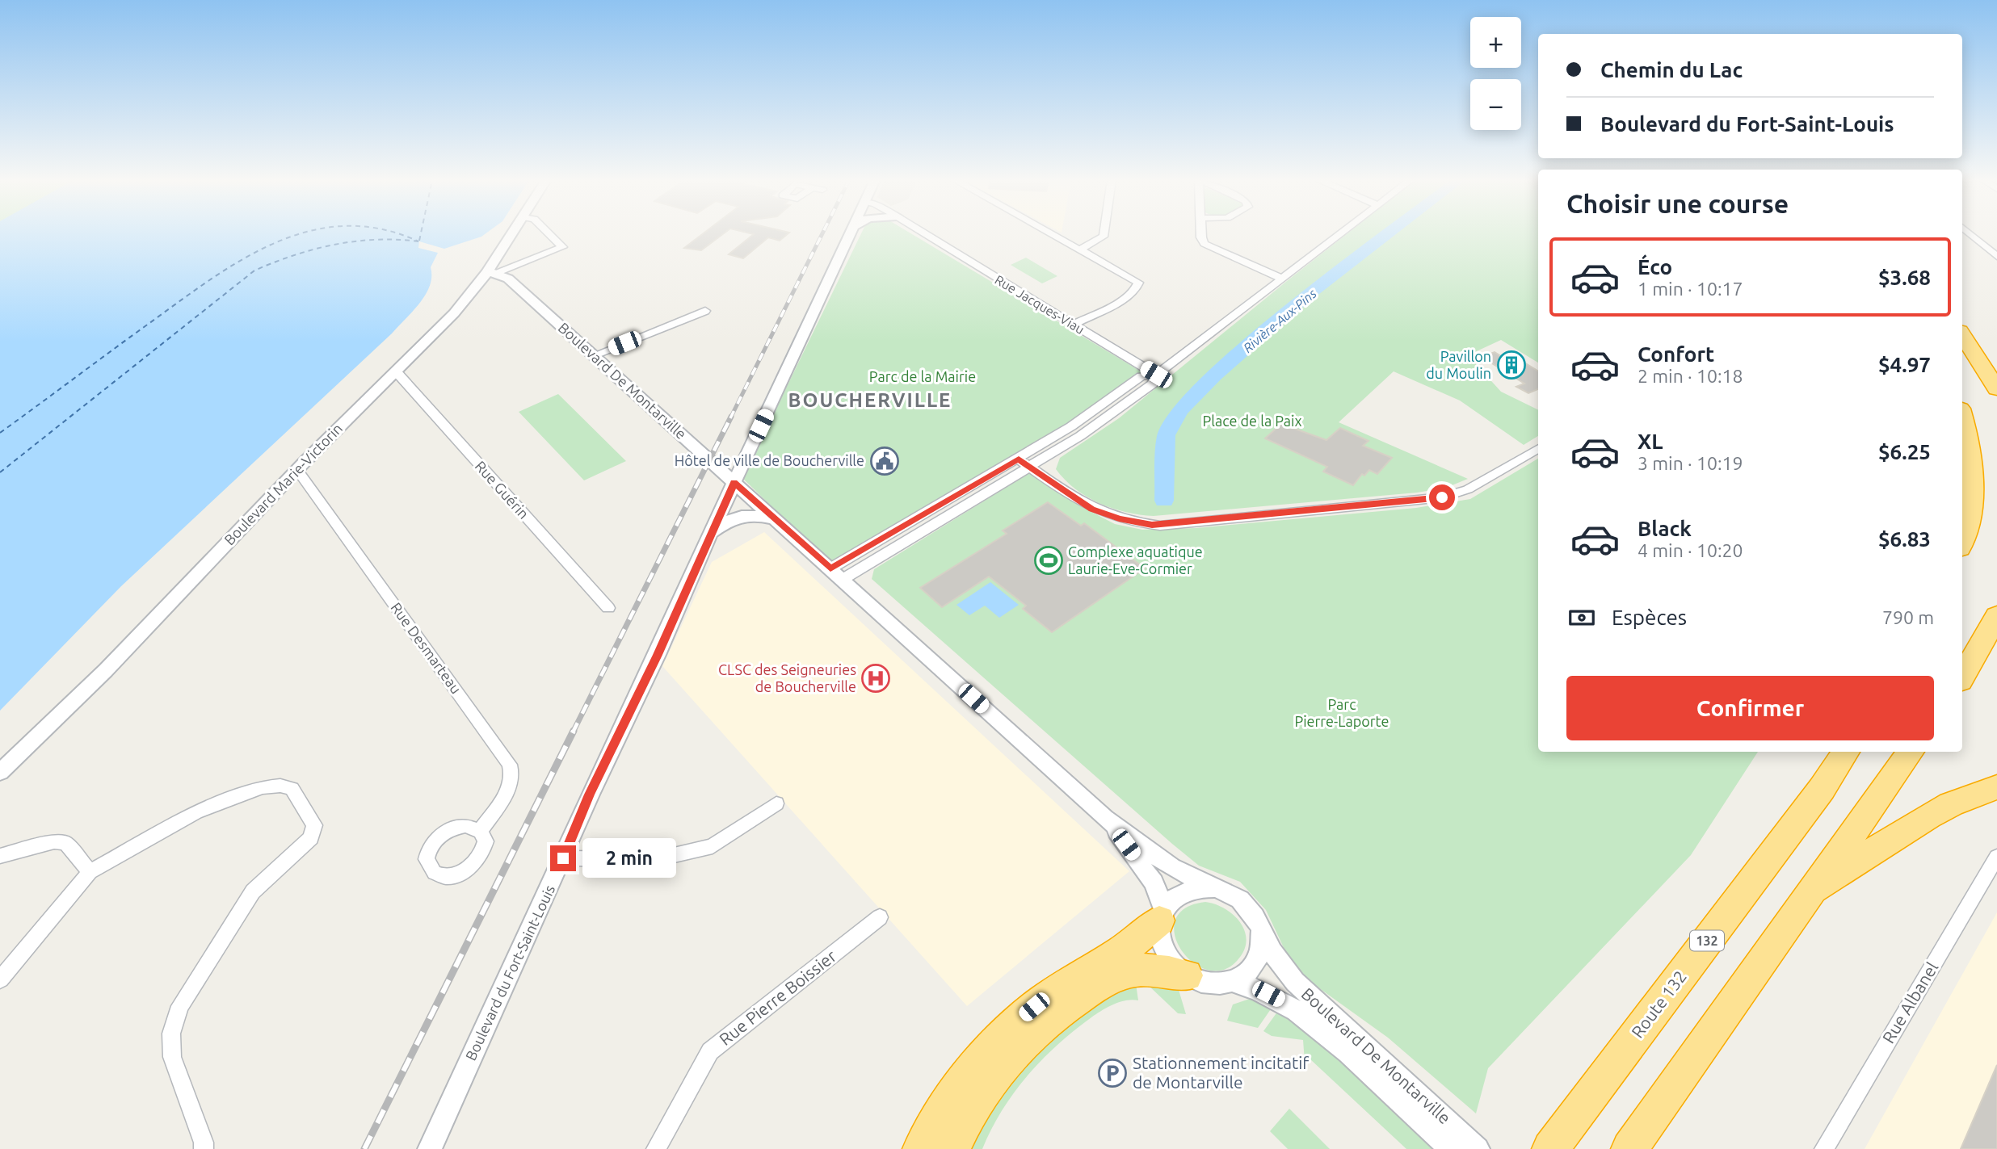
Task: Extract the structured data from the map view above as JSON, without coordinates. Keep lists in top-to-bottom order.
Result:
{
  "streets": {
    "highway": ["132", "Route 132"],
    "street": [
      "Rue Jacques-Viau",
      "Boulevard De Montarville",
      "Boulevard Marie-Victorin",
      "Rue Guérin",
      "Rue Desmarteau",
      "Boulevard du Fort-Saint-Louis",
      "Rue Pierre Boissier",
      "Rue Albanel"
    ]
  },
  "crossings": [
    ["Boulevard De Montarville", "Boulevard Marie-Victorin"],
    ["Boulevard De Montarville", "Boulevard du Fort-Saint-Louis"],
    ["Boulevard Marie-Victorin", "Rue Guérin"],
    ["Boulevard Marie-Victorin", "Rue Desmarteau"]
  ],
  "districts": ["BOUCHERVILLE"],
  "water": ["Rivière-Aux-Pins"],
  "parks": ["Parc de la Mairie", "Place de la Paix", "Parc Pierre-Laporte"],
  "places": {
    "building": ["Pavillon du Moulin"],
    "public building": ["Hôtel de ville de Boucherville"],
    "sports": ["Complexe aquatique Laurie-Eve-Cormier"],
    "hospital": ["CLSC des Seigneuries de Boucherville"],
    "parking": ["Stationnement incitatif de Montarville"]
  },
  "page": {
    "map_buttons": ["+", "−"],
    "banner": ["Chemin du Lac", "Boulevard du Fort-Saint-Louis"],
    "heading": "Choisir une course",
    "list": [
      {
        "name": "Éco",
        "note": "1 min · 10:17",
        "value": "$3.68"
      },
      {
        "name": "Confort",
        "note": "2 min · 10:18",
        "value": "$4.97"
      },
      {
        "name": "XL",
        "note": "3 min · 10:19",
        "value": "$6.25"
      },
      {
        "name": "Black",
        "note": "4 min · 10:20",
        "value": "$6.83"
      }
    ],
    "pay": ["Espèces", "790 m"],
    "buttons": "Confirmer",
    "bubble": "2 min"
  }
}
